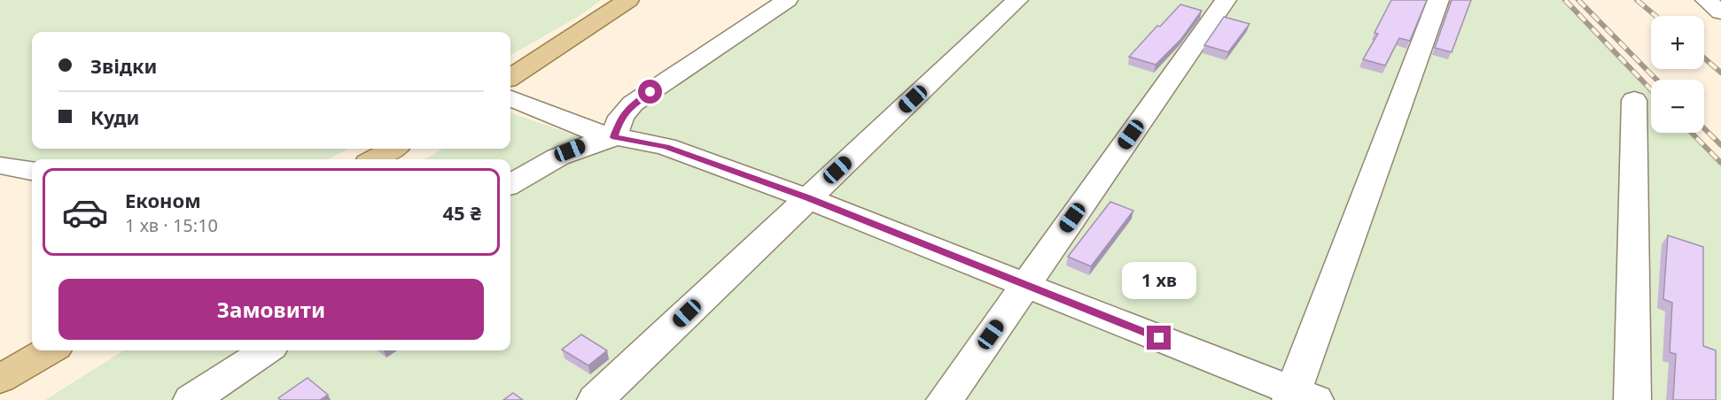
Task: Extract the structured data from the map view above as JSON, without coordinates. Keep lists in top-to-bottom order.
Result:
{
  "page": {
    "map_buttons": ["+", "−"],
    "banner": ["Звідки", "Куди"],
    "list": [
      {
        "name": "Економ",
        "note": "1 хв · 15:10",
        "value": "45 ₴"
      }
    ],
    "bubble": "1 хв",
    "buttons": "Замовити"
  }
}
